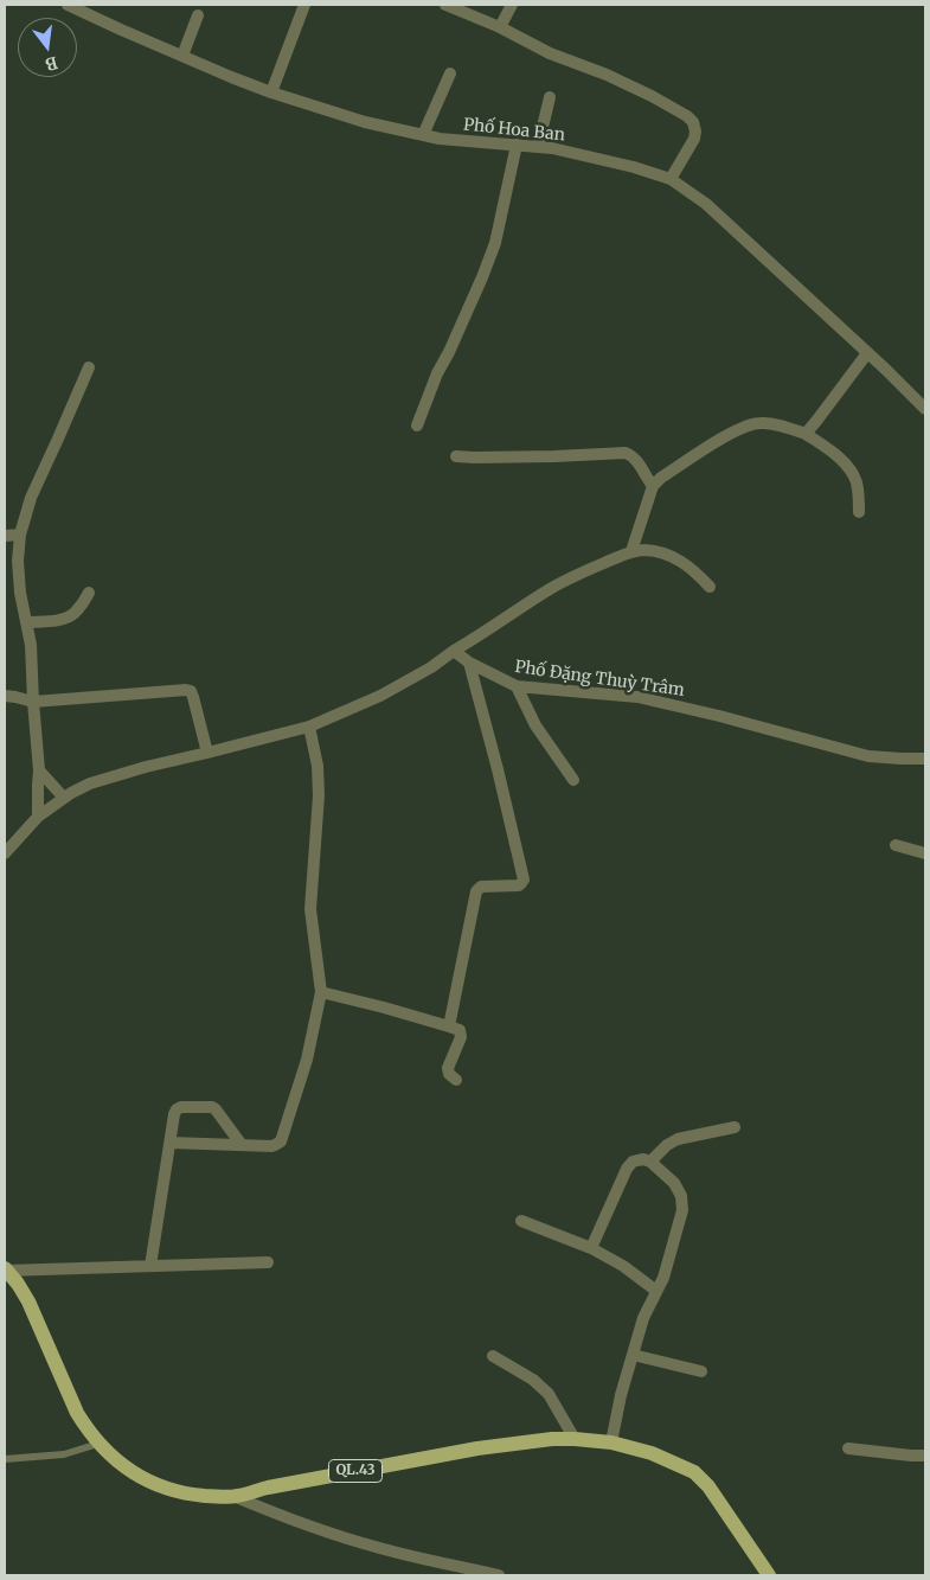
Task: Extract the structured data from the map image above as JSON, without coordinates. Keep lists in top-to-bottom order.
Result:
{
  "streets": {
    "main road": ["QL.43"],
    "street": ["Phố Hoa Ban", "Phố Đặng Thuỳ Trâm"]
  },
  "north": "bottom"
}
